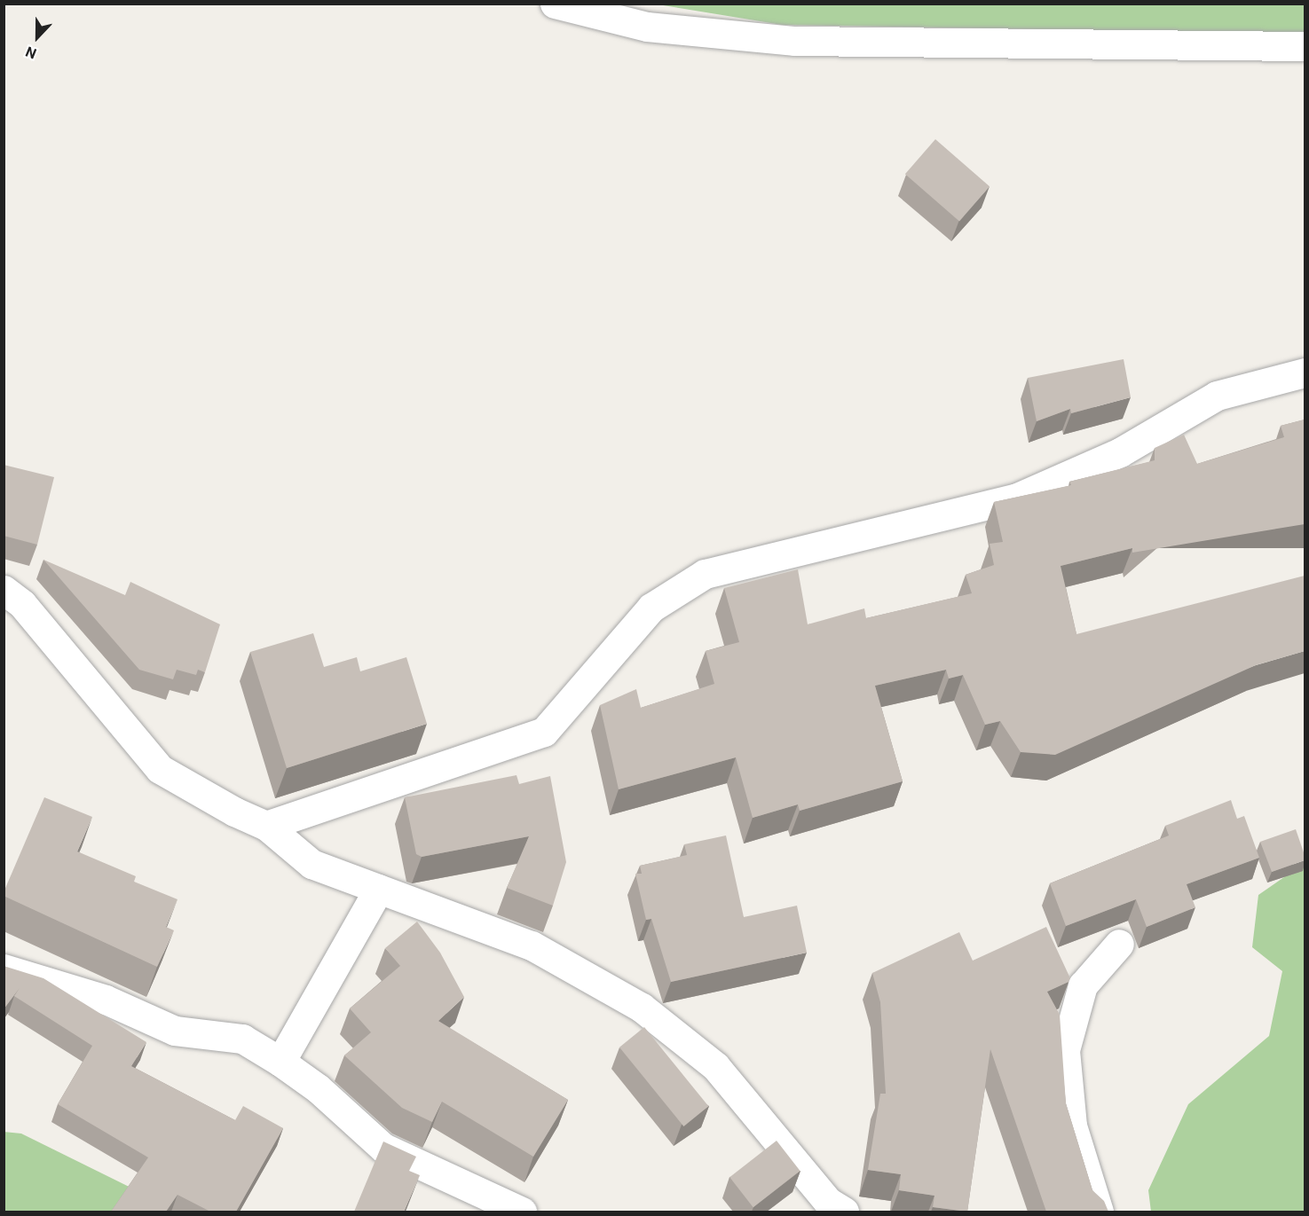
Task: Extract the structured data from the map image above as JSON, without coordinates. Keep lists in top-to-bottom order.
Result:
{
  "north": "bottom"
}
